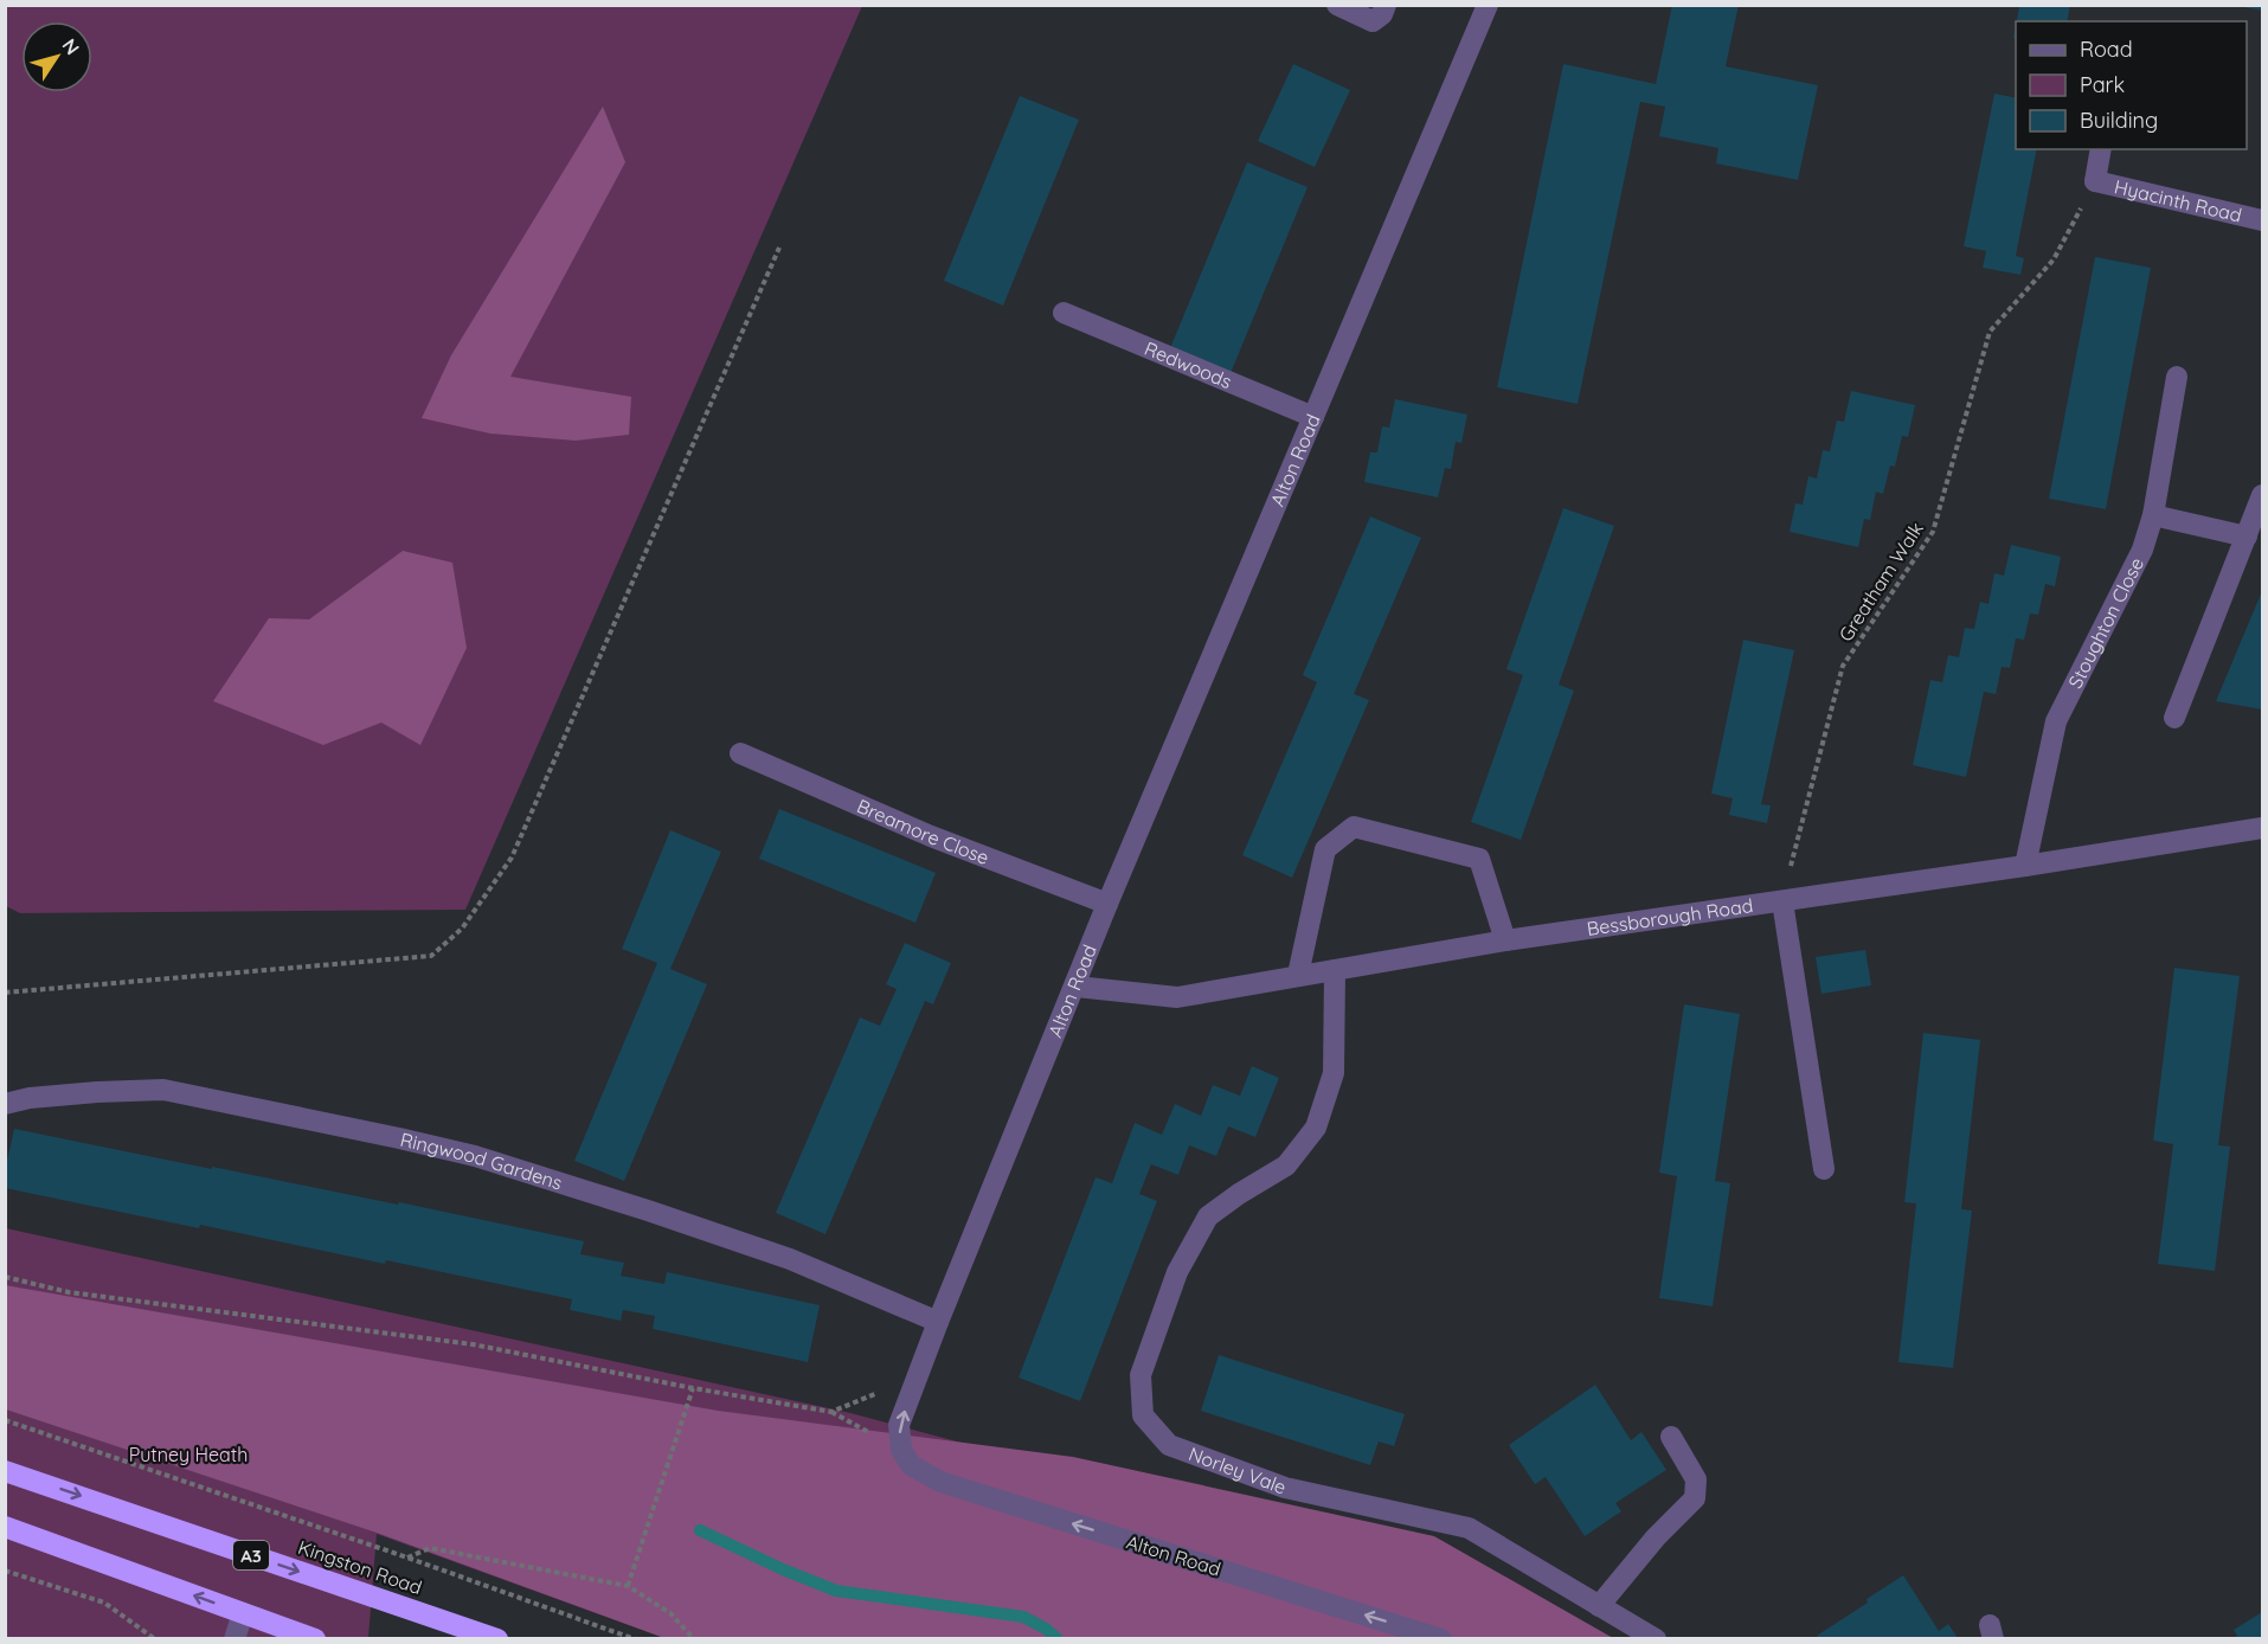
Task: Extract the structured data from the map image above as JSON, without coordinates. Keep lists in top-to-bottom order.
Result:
{
  "streets": {
    "highway": ["A3", "Kingston Road"],
    "street": [
      "Hyacinth Road",
      "Redwoods",
      "Alton Road",
      "Stoughton Close",
      "Breamore Close",
      "Bessborough Road",
      "Ringwood Gardens",
      "Norley Vale"
    ],
    "path": ["Greatham Walk"]
  },
  "crossings": [
    ["Hyacinth Road", "Greatham Walk"],
    ["Redwoods", "Alton Road"],
    ["Alton Road", "Breamore Close"],
    ["Alton Road", "Bessborough Road"],
    ["Alton Road", "Ringwood Gardens"],
    ["Greatham Walk", "Bessborough Road"],
    ["Stoughton Close", "Bessborough Road"],
    ["Bessborough Road", "Norley Vale"]
  ],
  "parks": ["Putney Heath"],
  "legend": ["Road", "Park", "Building"],
  "north": "top right"
}
